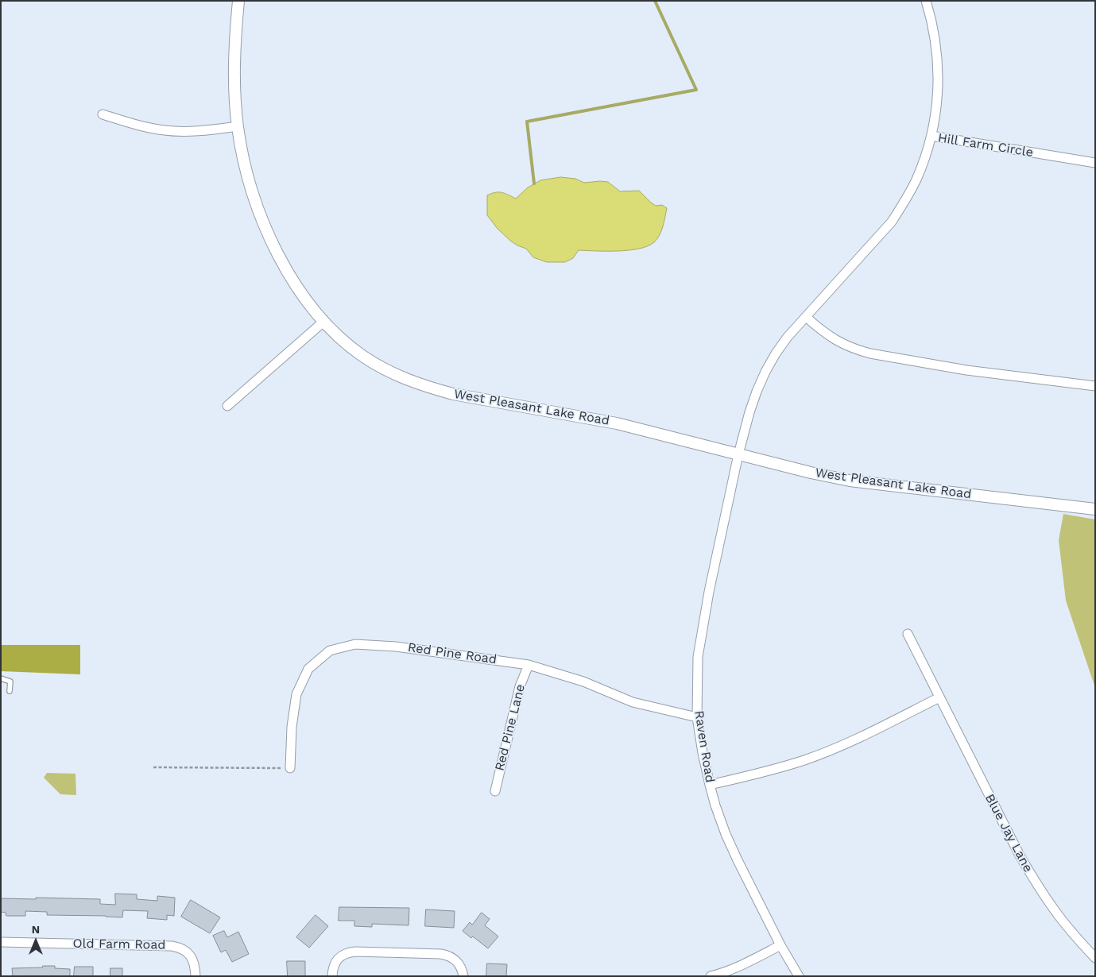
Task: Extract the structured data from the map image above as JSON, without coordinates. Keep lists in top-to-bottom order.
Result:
{
  "streets": {
    "street": [
      "Hill Farm Circle",
      "West Pleasant Lake Road",
      "Red Pine Road",
      "Red Pine Lane",
      "Raven Road",
      "Blue Jay Lane",
      "Old Farm Road"
    ]
  },
  "crossings": [
    ["Hill Farm Circle", "West Pleasant Lake Road"],
    ["Hill Farm Circle", "Raven Road"],
    ["West Pleasant Lake Road", "Raven Road"],
    ["Red Pine Road", "Red Pine Lane"],
    ["Red Pine Road", "Raven Road"]
  ],
  "north": "top"
}
